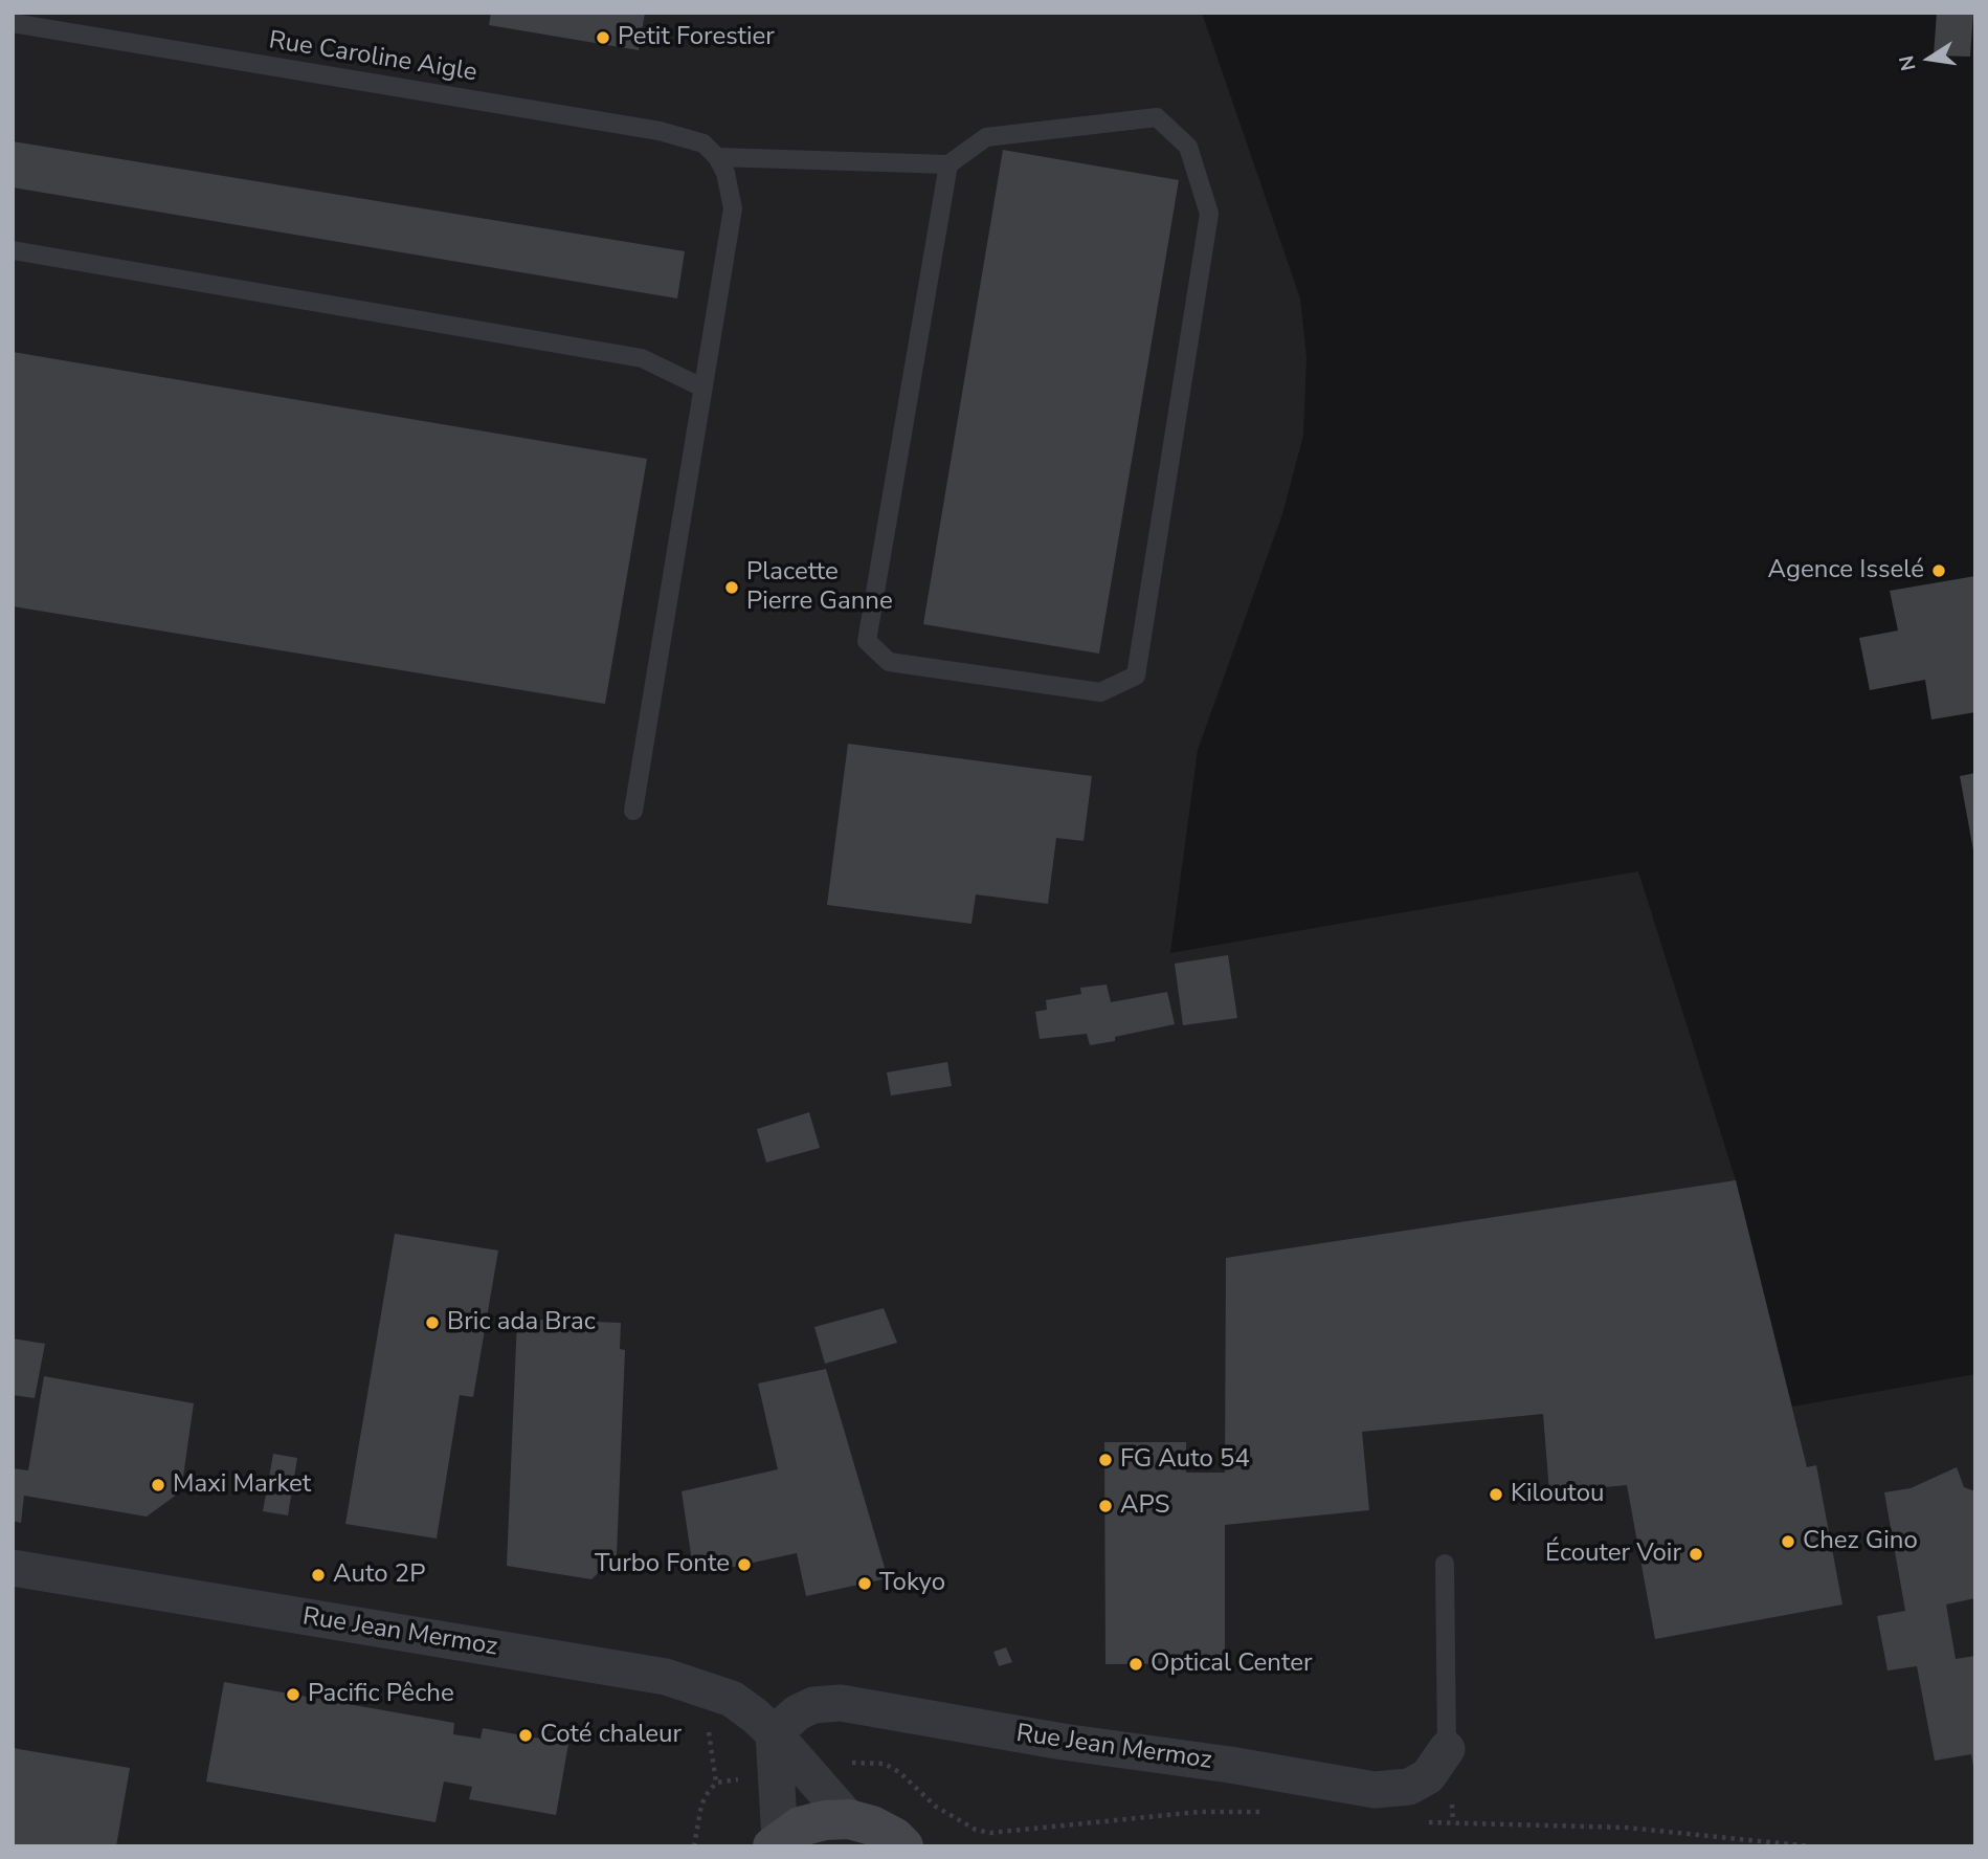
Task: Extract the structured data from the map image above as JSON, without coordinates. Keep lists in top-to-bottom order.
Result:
{
  "streets": {
    "street": ["Rue Jean Mermoz"],
    "lane": ["Rue Caroline Aigle"]
  },
  "places": [
    "Petit Forestier",
    "Agence Isselé",
    "Placette Pierre Ganne",
    "Bric ada Brac",
    "FG Auto 54",
    "Maxi Market",
    "Kiloutou",
    "APS",
    "Chez Gino",
    "Écouter Voir",
    "Turbo Fonte",
    "Auto 2P",
    "Tokyo",
    "Optical Center",
    "Pacific Pêche",
    "Coté chaleur"
  ],
  "north": "left"
}
